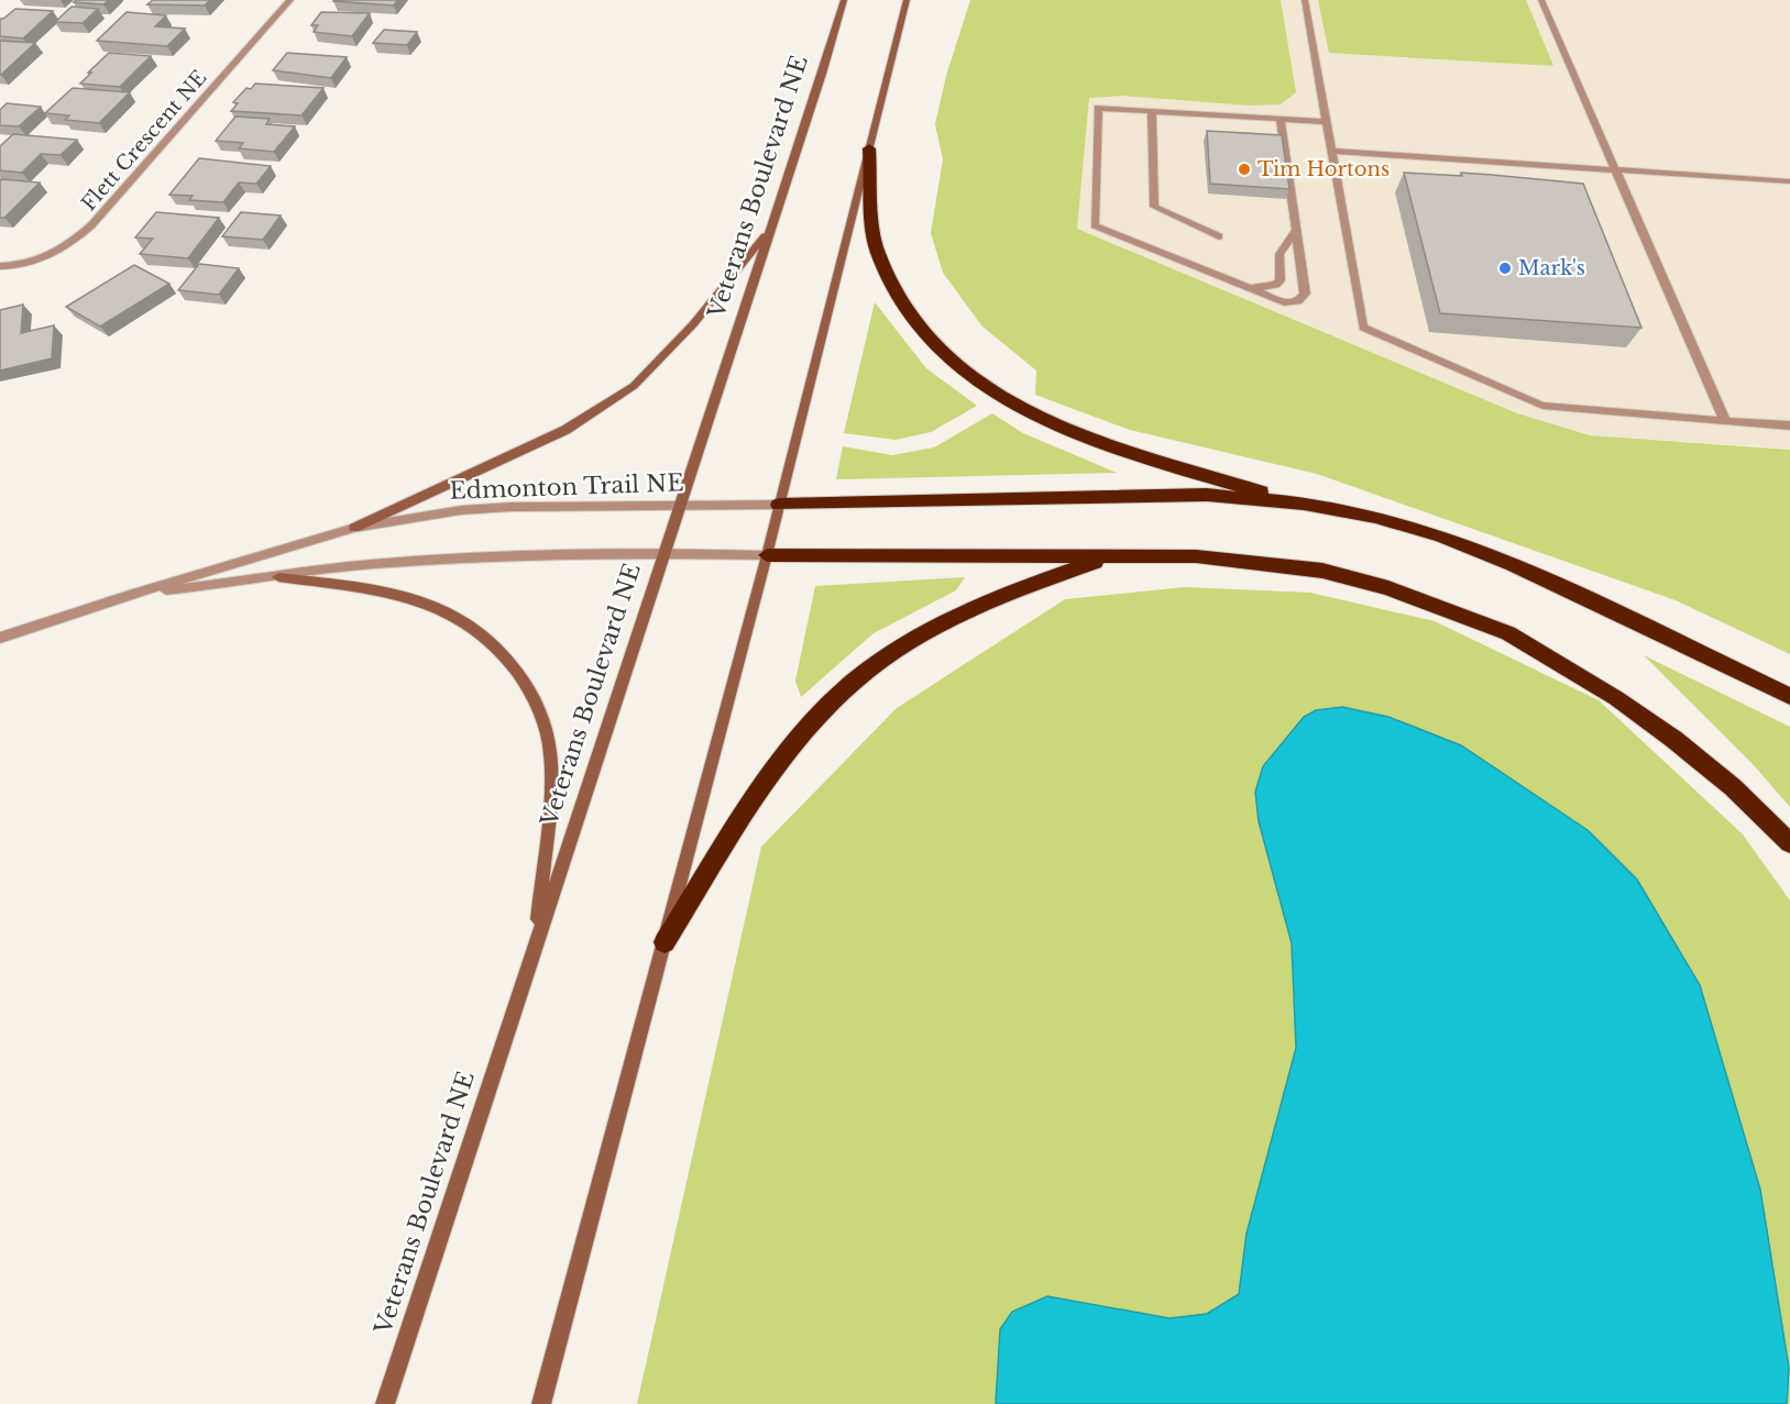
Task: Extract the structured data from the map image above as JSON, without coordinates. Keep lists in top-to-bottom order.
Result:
{
  "streets": {
    "main road": ["Veterans Boulevard NE"],
    "street": ["Flett Crescent NE", "Edmonton Trail NE"]
  },
  "crossings": [
    ["Veterans Boulevard NE", "Edmonton Trail NE"]
  ],
  "places": ["Tim Hortons", "Mark's"]
}
